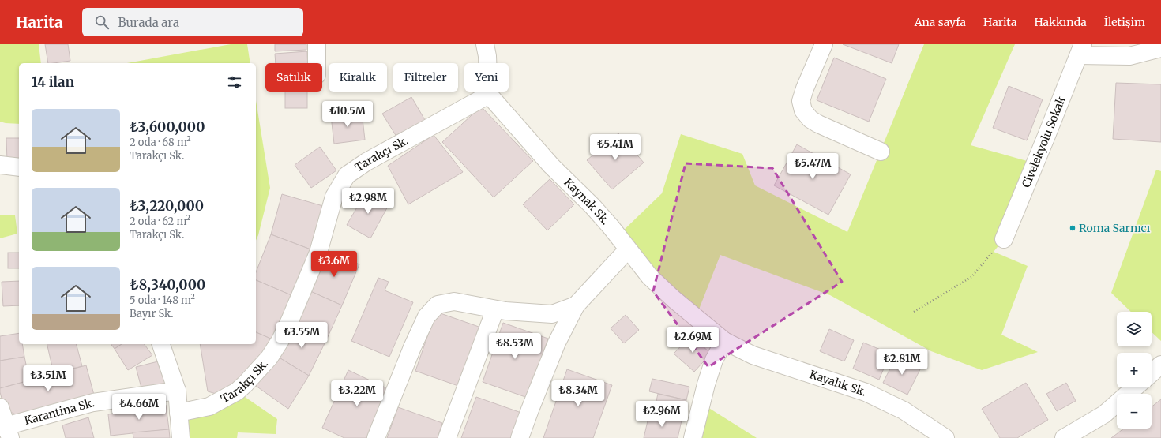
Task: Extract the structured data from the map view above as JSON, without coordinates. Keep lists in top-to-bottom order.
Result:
{
  "streets": {
    "street": [
      "Civelekyolu Sokak",
      "Tarakçı Sk.",
      "Kaynak Sk.",
      "Kayalık Sk.",
      "Karantina Sk."
    ]
  },
  "crossings": [
    ["Tarakçı Sk.", "Kaynak Sk."],
    ["Kaynak Sk.", "Kayalık Sk."]
  ],
  "places": ["Roma Sarnıcı"],
  "page": {
    "header": "Harita",
    "search": "Burada ara",
    "nav": [
      "Ana sayfa",
      "Harita",
      "Hakkında",
      "İletişim"
    ],
    "chip": [
      "Satılık",
      "Kiralık",
      "Filtreler",
      "Yeni"
    ],
    "heading": "14 ilan",
    "price": [
      "₺10.5M",
      "₺5.41M",
      "₺5.47M",
      "₺2.98M",
      "₺3.6M",
      "₺3.55M",
      "₺2.69M",
      "₺8.53M",
      "₺2.81M",
      "₺3.51M",
      "₺3.22M",
      "₺8.34M",
      "₺4.66M",
      "₺2.96M"
    ],
    "list": [
      {
        "name": "₺3,600,000",
        "note": "2 oda · 68 m² · Tarakçı Sk."
      },
      {
        "name": "₺3,220,000",
        "note": "2 oda · 62 m² · Tarakçı Sk."
      },
      {
        "name": "₺8,340,000",
        "note": "5 oda · 148 m² · Bayır Sk."
      }
    ],
    "map_buttons": ["+", "−"]
  }
}
